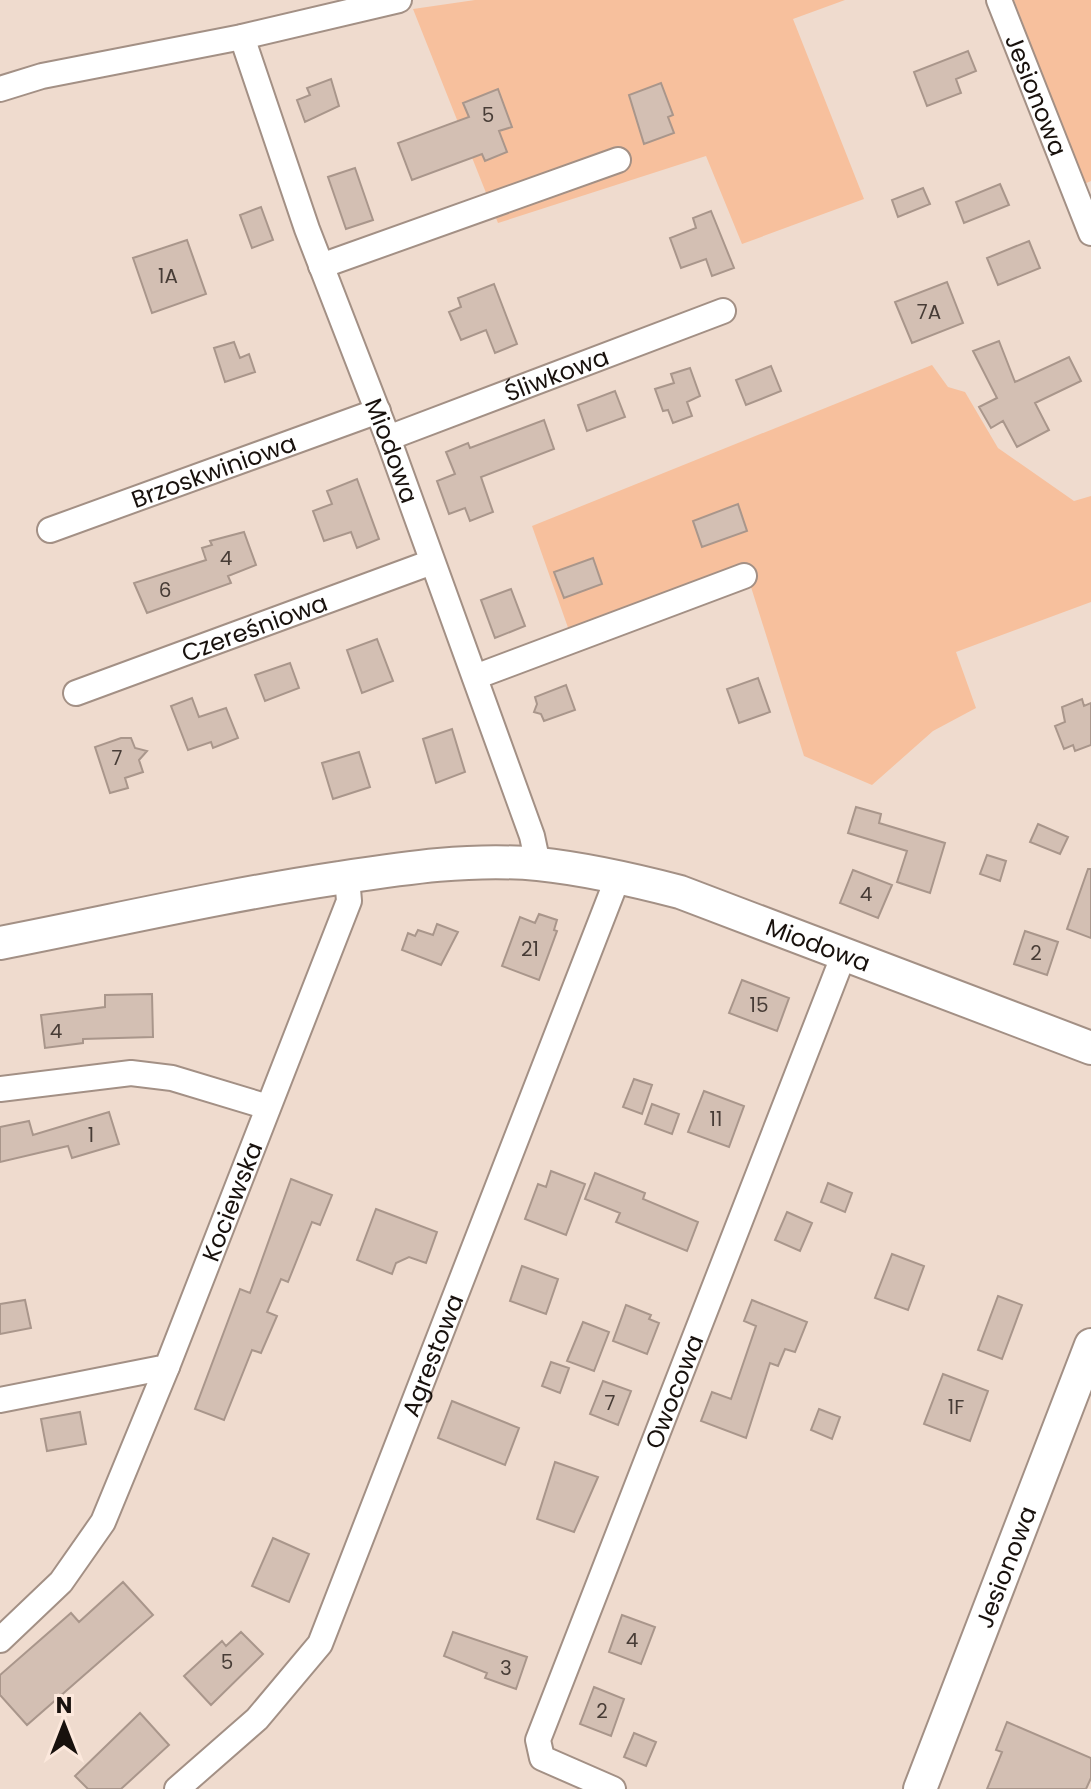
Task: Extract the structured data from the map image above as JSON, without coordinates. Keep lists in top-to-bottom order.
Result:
{
  "streets": {
    "main road": ["Jesionowa", "Miodowa"],
    "street": [
      "Śliwkowa",
      "Brzoskwiniowa",
      "Czereśniowa",
      "Kociewska",
      "Agrestowa",
      "Owocowa"
    ]
  },
  "crossings": [
    ["Śliwkowa", "Miodowa"],
    ["Miodowa", "Brzoskwiniowa"],
    ["Miodowa", "Czereśniowa"],
    ["Miodowa", "Kociewska"],
    ["Miodowa", "Agrestowa"],
    ["Miodowa", "Owocowa"]
  ],
  "house_numbers": [
    "5",
    "1A",
    "7A",
    "4",
    "6",
    "7",
    "4",
    "21",
    "2",
    "15",
    "4",
    "11",
    "1",
    "7",
    "1F",
    "4",
    "5",
    "3",
    "2"
  ],
  "north": "top"
}
